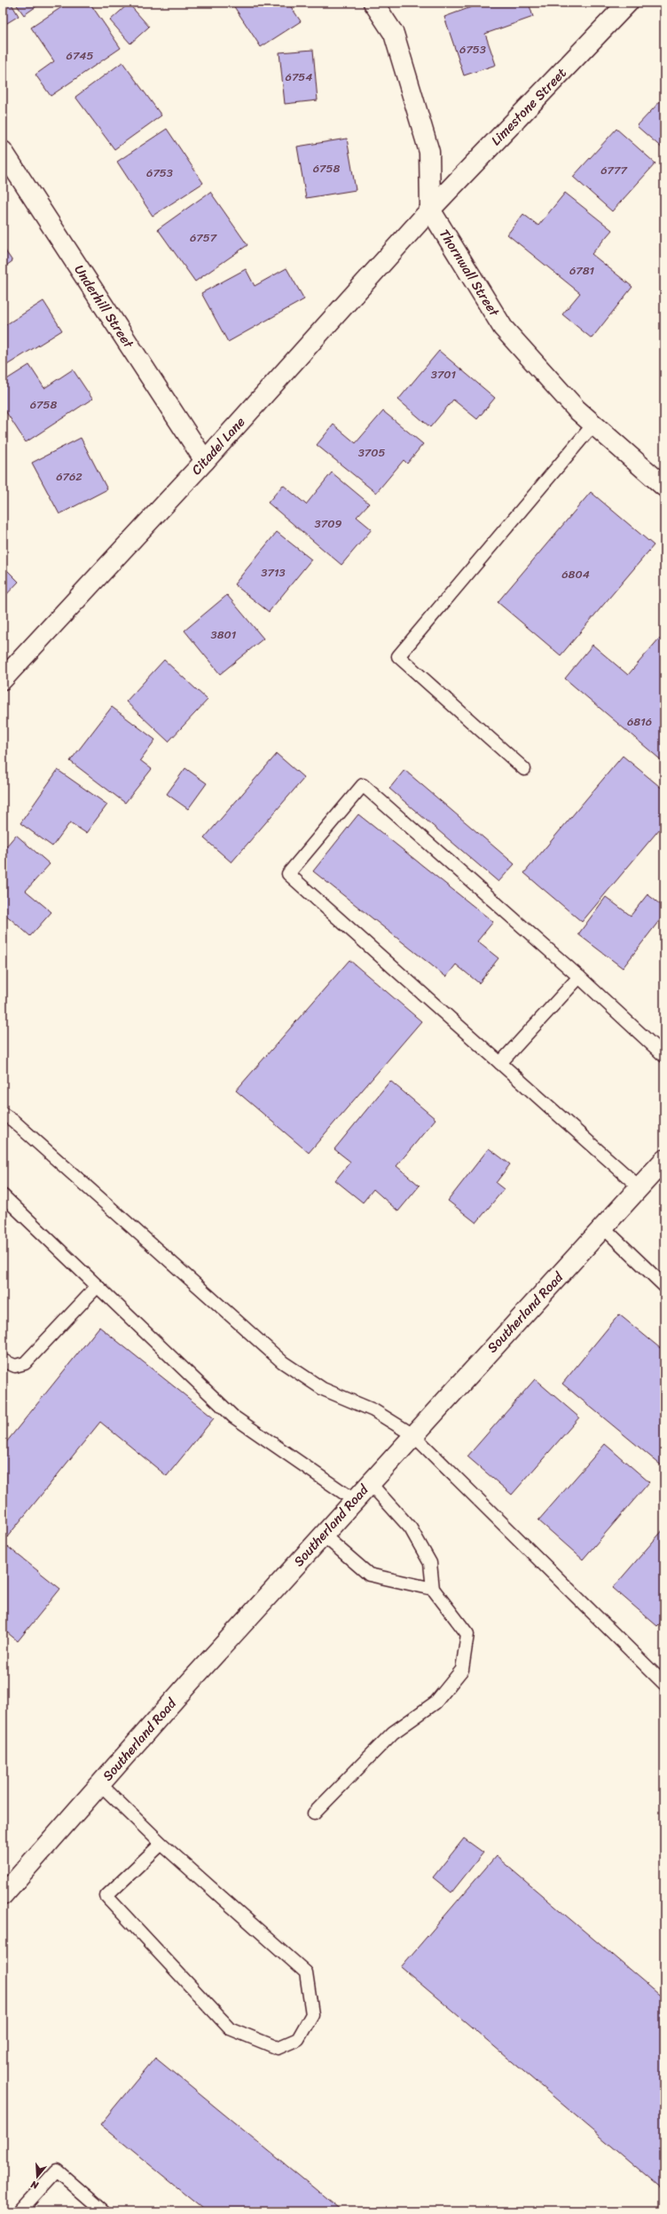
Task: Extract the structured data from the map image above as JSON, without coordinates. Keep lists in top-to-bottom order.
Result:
{
  "streets": {
    "street": [
      "Limestone Street",
      "Thornwall Street",
      "Underhill Street",
      "Citadel Lane",
      "Southerland Road"
    ]
  },
  "crossings": [
    ["Limestone Street", "Thornwall Street"],
    ["Limestone Street", "Citadel Lane"],
    ["Thornwall Street", "Citadel Lane"],
    ["Underhill Street", "Citadel Lane"]
  ],
  "house_numbers": [
    "6753",
    "6745",
    "6754",
    "6758",
    "6777",
    "6753",
    "6757",
    "6781",
    "3701",
    "6758",
    "3705",
    "6762",
    "3709",
    "3713",
    "6804",
    "3801",
    "6816"
  ],
  "north": "bottom"
}
